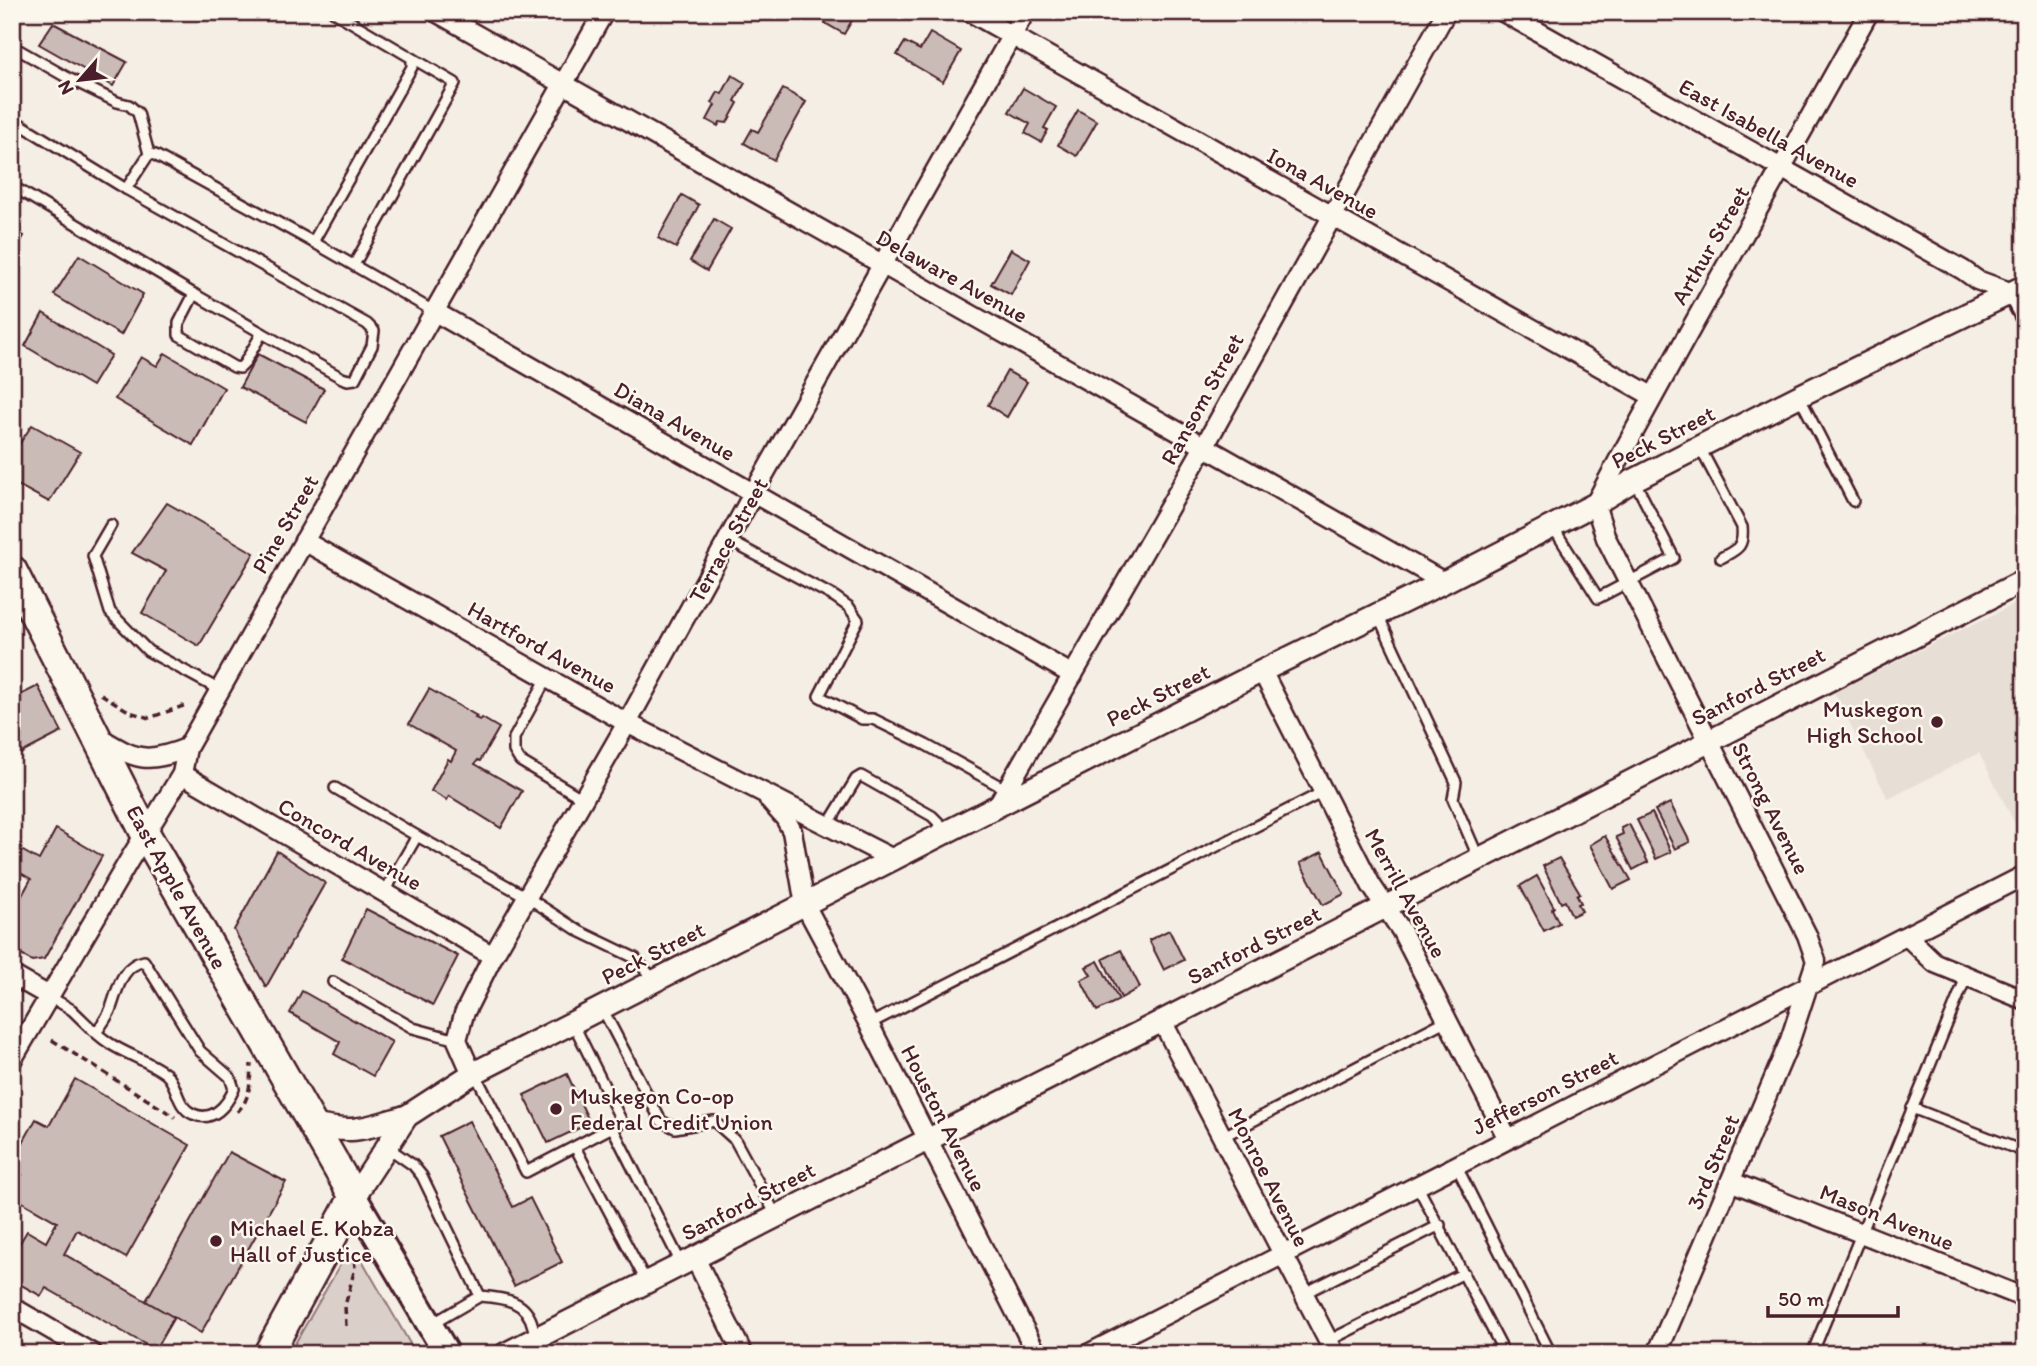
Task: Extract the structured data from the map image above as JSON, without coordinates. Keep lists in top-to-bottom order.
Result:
{
  "streets": {
    "main road": ["East Apple Avenue"],
    "street": [
      "East Isabella Avenue",
      "Iona Avenue",
      "Arthur Street",
      "Delaware Avenue",
      "Ransom Street",
      "Diana Avenue",
      "Peck Street",
      "Pine Street",
      "Terrace Street",
      "Hartford Avenue",
      "Sanford Street",
      "Strong Avenue",
      "Concord Avenue",
      "Merrill Avenue",
      "Jefferson Street",
      "Houston Avenue",
      "3rd Street",
      "Monroe Avenue",
      "Mason Avenue"
    ]
  },
  "crossings": [
    ["East Isabella Avenue", "Arthur Street"],
    ["East Isabella Avenue", "Peck Street"],
    ["Iona Avenue", "Arthur Street"],
    ["Iona Avenue", "Ransom Street"],
    ["Iona Avenue", "Terrace Street"],
    ["Arthur Street", "Peck Street"],
    ["Arthur Street", "Strong Avenue"],
    ["Delaware Avenue", "Ransom Street"],
    ["Delaware Avenue", "Peck Street"],
    ["Delaware Avenue", "Pine Street"],
    ["Delaware Avenue", "Terrace Street"],
    ["Ransom Street", "Diana Avenue"],
    ["Ransom Street", "Peck Street"],
    ["Diana Avenue", "Pine Street"],
    ["Diana Avenue", "Terrace Street"],
    ["Peck Street", "Hartford Avenue"],
    ["Peck Street", "Strong Avenue"],
    ["Peck Street", "East Apple Avenue"],
    ["Peck Street", "Merrill Avenue"],
    ["Peck Street", "Houston Avenue"],
    ["Pine Street", "Hartford Avenue"],
    ["Pine Street", "Concord Avenue"],
    ["Pine Street", "East Apple Avenue"],
    ["Terrace Street", "Hartford Avenue"],
    ["Terrace Street", "Concord Avenue"],
    ["Hartford Avenue", "Houston Avenue"],
    ["Sanford Street", "Strong Avenue"],
    ["Sanford Street", "Merrill Avenue"],
    ["Sanford Street", "Houston Avenue"],
    ["Sanford Street", "Monroe Avenue"],
    ["Strong Avenue", "Jefferson Street"],
    ["Strong Avenue", "3rd Street"],
    ["Merrill Avenue", "Jefferson Street"],
    ["Jefferson Street", "3rd Street"],
    ["Jefferson Street", "Monroe Avenue"],
    ["3rd Street", "Mason Avenue"]
  ],
  "places": ["Muskegon High School", "Muskegon Co-op Federal Credit Union", "Michael E. Kobza Hall of Justice"],
  "scale_bar": "50 m",
  "north": "bottom left"
}
